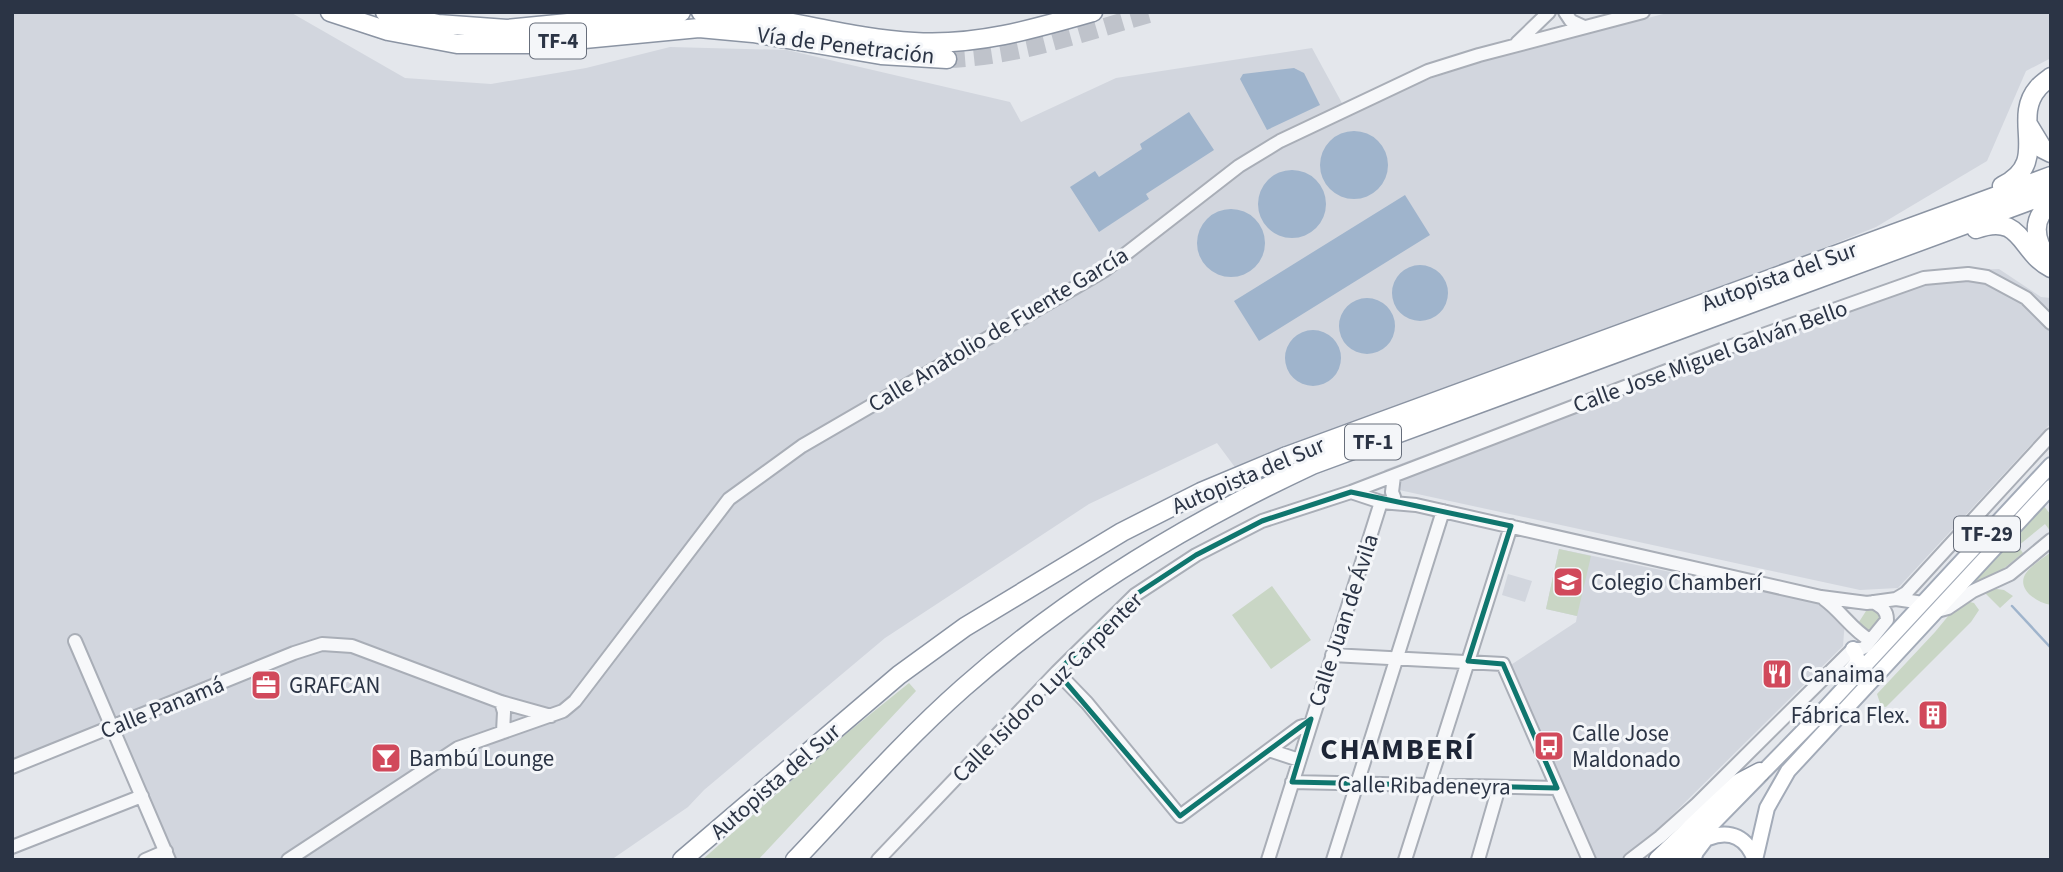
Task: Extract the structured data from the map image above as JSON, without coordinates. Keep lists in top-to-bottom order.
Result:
{
  "streets": {
    "highway": [
      "TF-4",
      "Vía de Penetración",
      "Autopista del Sur",
      "TF-1"
    ],
    "main road": ["TF-29"],
    "street": [
      "Calle Anatolio de Fuente García",
      "Calle Jose Miguel Galván Bello",
      "Calle Juan de Ávila",
      "Calle Isidoro Luz Carpenter",
      "Calle Panamá",
      "Calle Ribadeneyra"
    ]
  },
  "crossings": [
    ["Calle Anatolio de Fuente García", "Calle Panamá"],
    ["Calle Jose Miguel Galván Bello", "Calle Juan de Ávila"],
    ["Calle Jose Miguel Galván Bello", "Calle Isidoro Luz Carpenter"],
    ["Calle Juan de Ávila", "Calle Ribadeneyra"]
  ],
  "districts": ["CHAMBERÍ"],
  "places": {
    "school or university": ["Colegio Chamberí"],
    "restaurant": ["Canaima"],
    "office": ["GRAFCAN"],
    "building": ["Fábrica Flex."],
    "bus stop": ["Calle Jose Maldonado"],
    "bar": ["Bambú Lounge"]
  }
}
